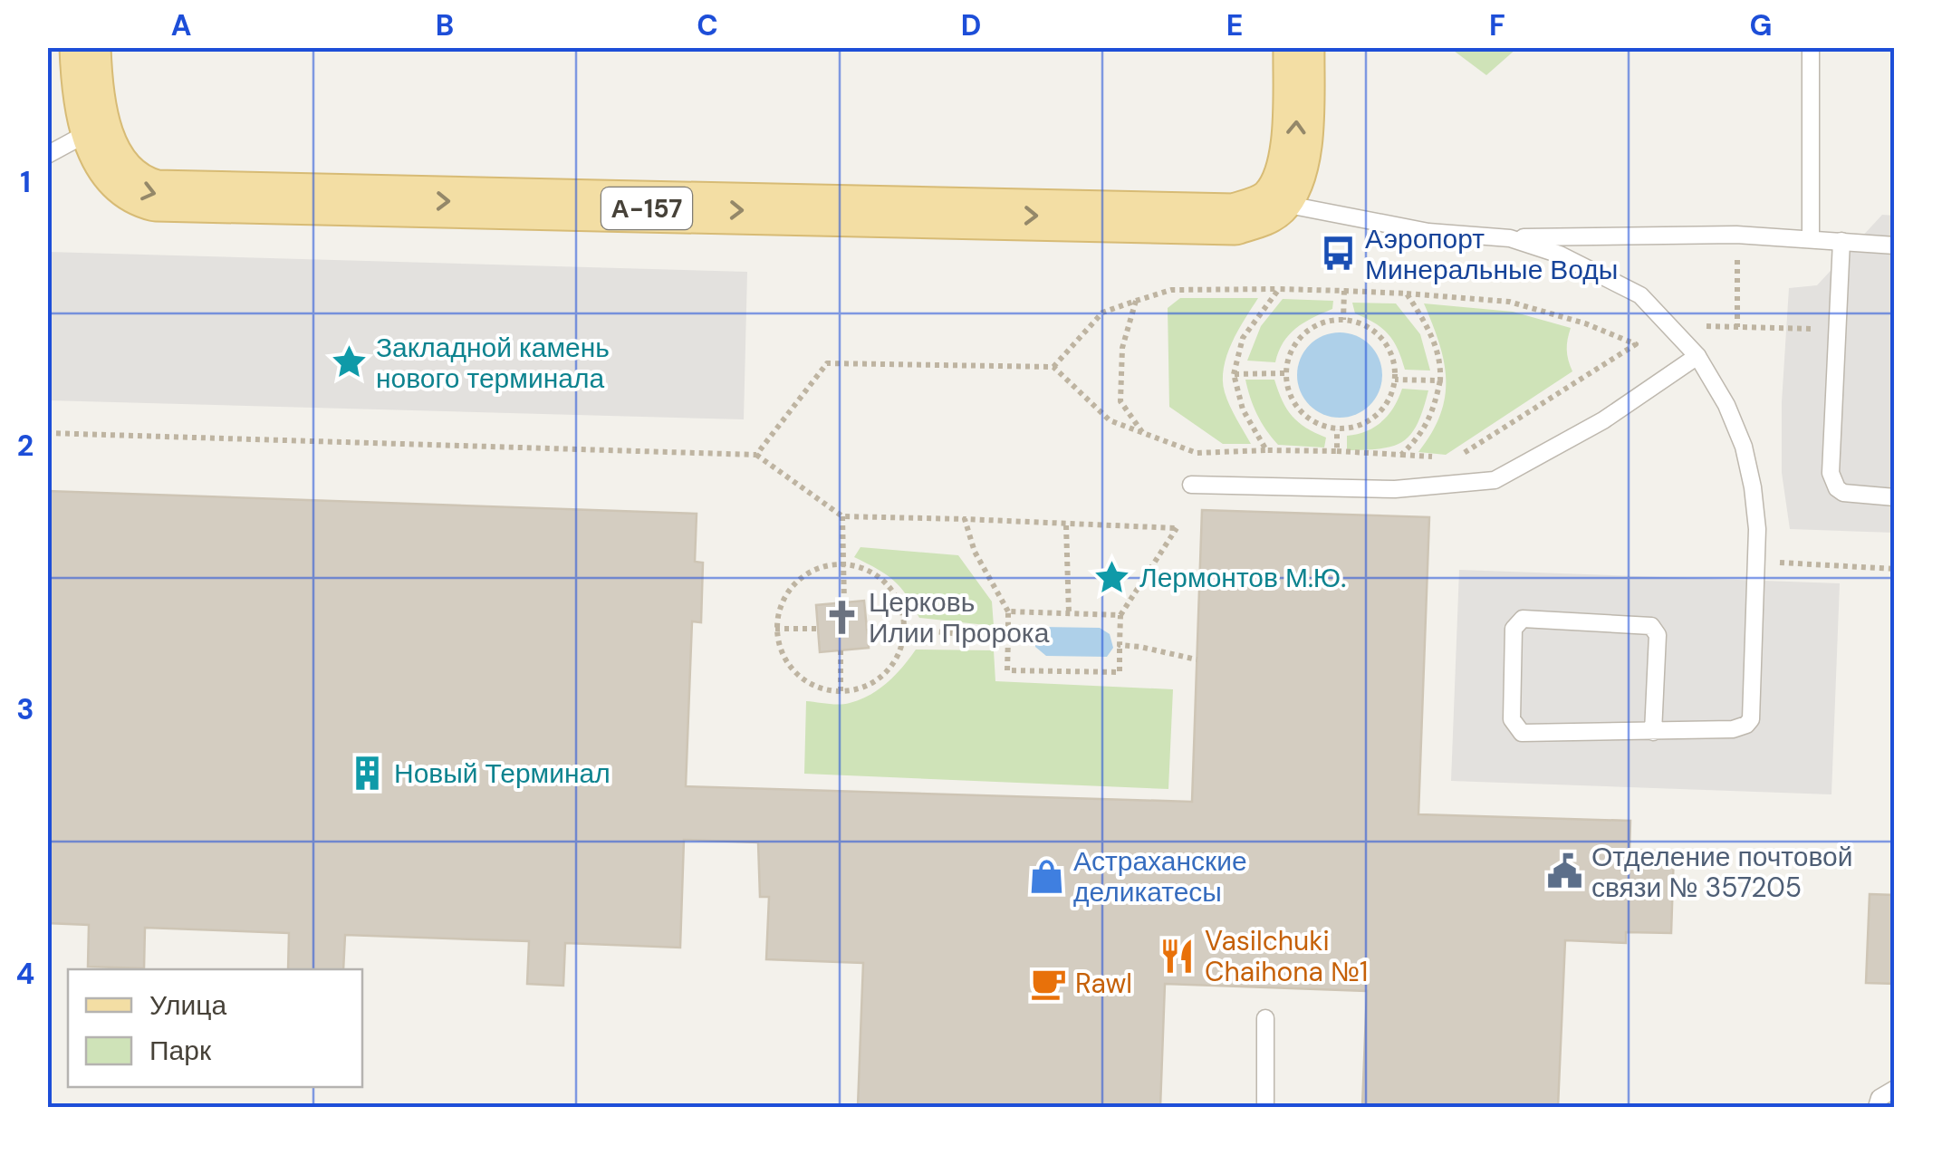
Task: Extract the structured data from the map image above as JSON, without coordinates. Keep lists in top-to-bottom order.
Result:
{
  "streets": {
    "main road": ["А-157"]
  },
  "places": {
    "bus stop": ["Аэропорт Минеральные Воды"],
    "place": ["Закладной камень нового терминала", "Лермонтов М.Ю."],
    "church": ["Церковь Илии Пророка"],
    "building": ["Новый Терминал"],
    "public building": ["Отделение почтовой связи № 357205"],
    "shop": ["Астраханские деликатесы"],
    "restaurant": ["Vasilchuki Chaihona №1"],
    "cafe": ["Rawl"]
  },
  "legend": ["Улица", "Парк"],
  "grid": {
    "columns": [
      "A",
      "B",
      "C",
      "D",
      "E",
      "F",
      "G"
    ],
    "rows": [
      "1",
      "2",
      "3",
      "4"
    ]
  }
}
